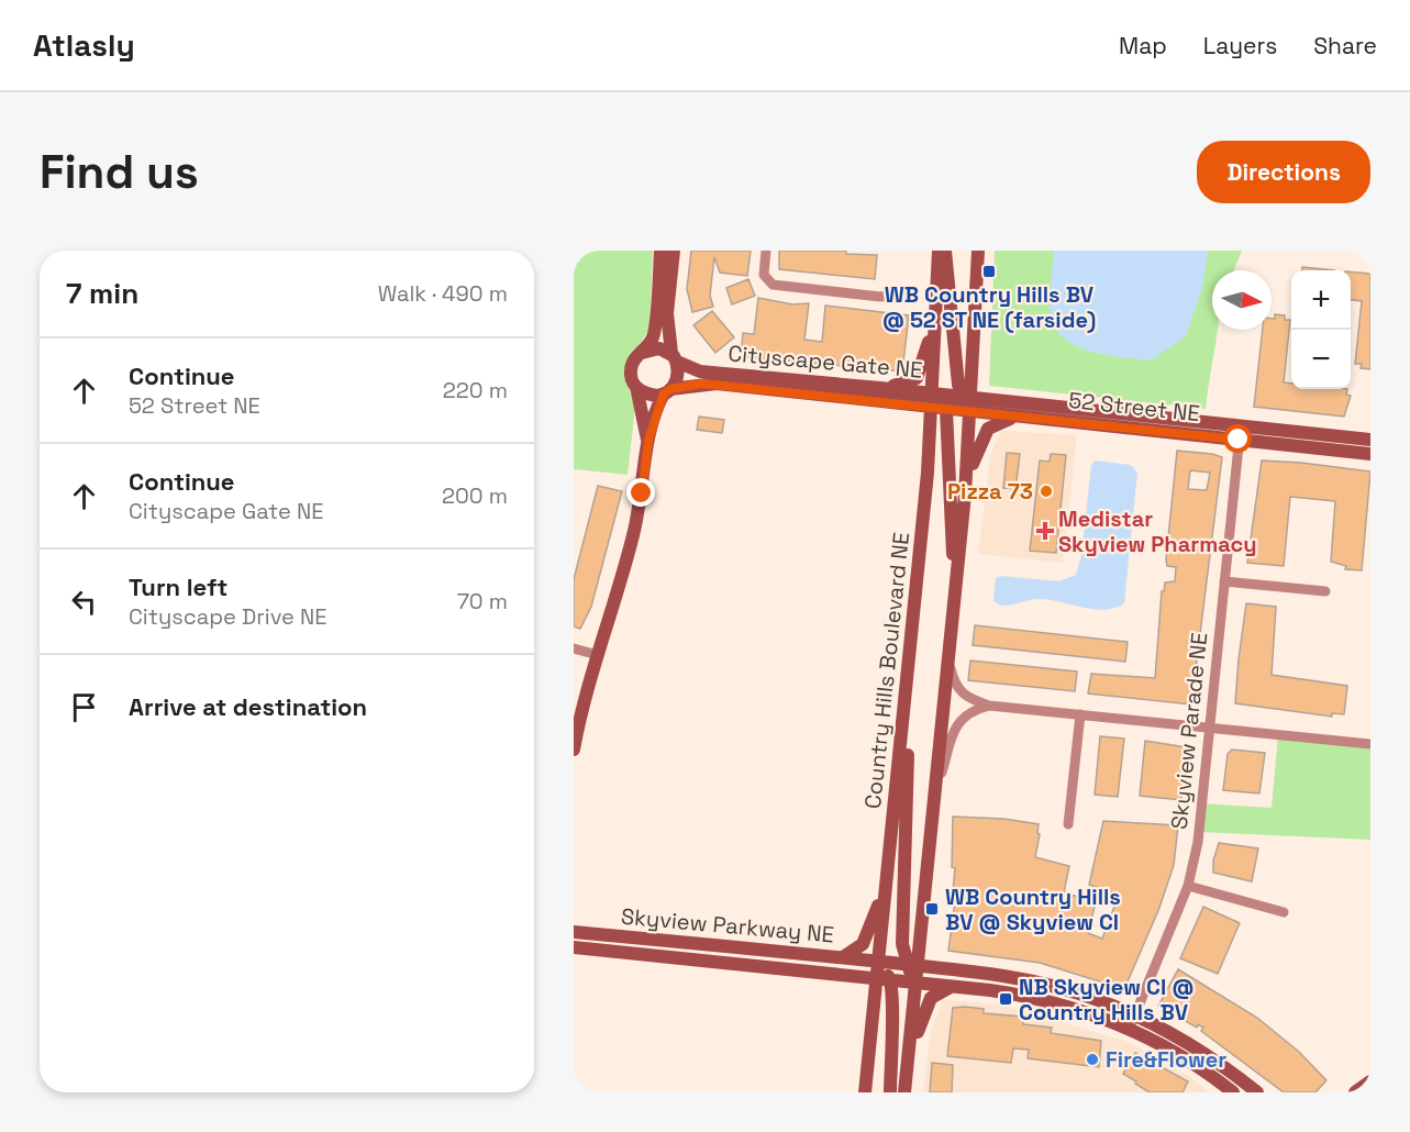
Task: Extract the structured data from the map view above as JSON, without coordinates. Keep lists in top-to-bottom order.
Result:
{
  "streets": {
    "street": [
      "Cityscape Gate NE",
      "52 Street NE",
      "Country Hills Boulevard NE",
      "Skyview Parade NE",
      "Skyview Parkway NE"
    ]
  },
  "crossings": [
    ["Cityscape Gate NE", "52 Street NE"],
    ["Cityscape Gate NE", "Country Hills Boulevard NE"],
    ["52 Street NE", "Country Hills Boulevard NE"],
    ["52 Street NE", "Skyview Parade NE"],
    ["Country Hills Boulevard NE", "Skyview Parkway NE"],
    ["Skyview Parade NE", "Skyview Parkway NE"]
  ],
  "places": {
    "transit": ["WB Country Hills BV @ 52 ST NE (farside)", "WB Country Hills BV @ Skyview CI", "NB Skyview CI @ Country Hills BV"],
    "other": ["Pizza 73", "Fire&Flower"],
    "health": ["Medistar Skyview Pharmacy"]
  },
  "north": "right",
  "page": {
    "header": "Atlasly",
    "nav": ["Map", "Layers", "Share"],
    "buttons": "Directions",
    "title": "Find us",
    "heading": ["7 min", "Walk · 490 m"],
    "map_buttons": ["+", "−"],
    "list": [
      ["Continue", "52 Street NE", "220 m"],
      ["Continue", "Cityscape Gate NE", "200 m"],
      ["Turn left", "Cityscape Drive NE", "70 m"],
      "Arrive at destination"
    ]
  }
}
